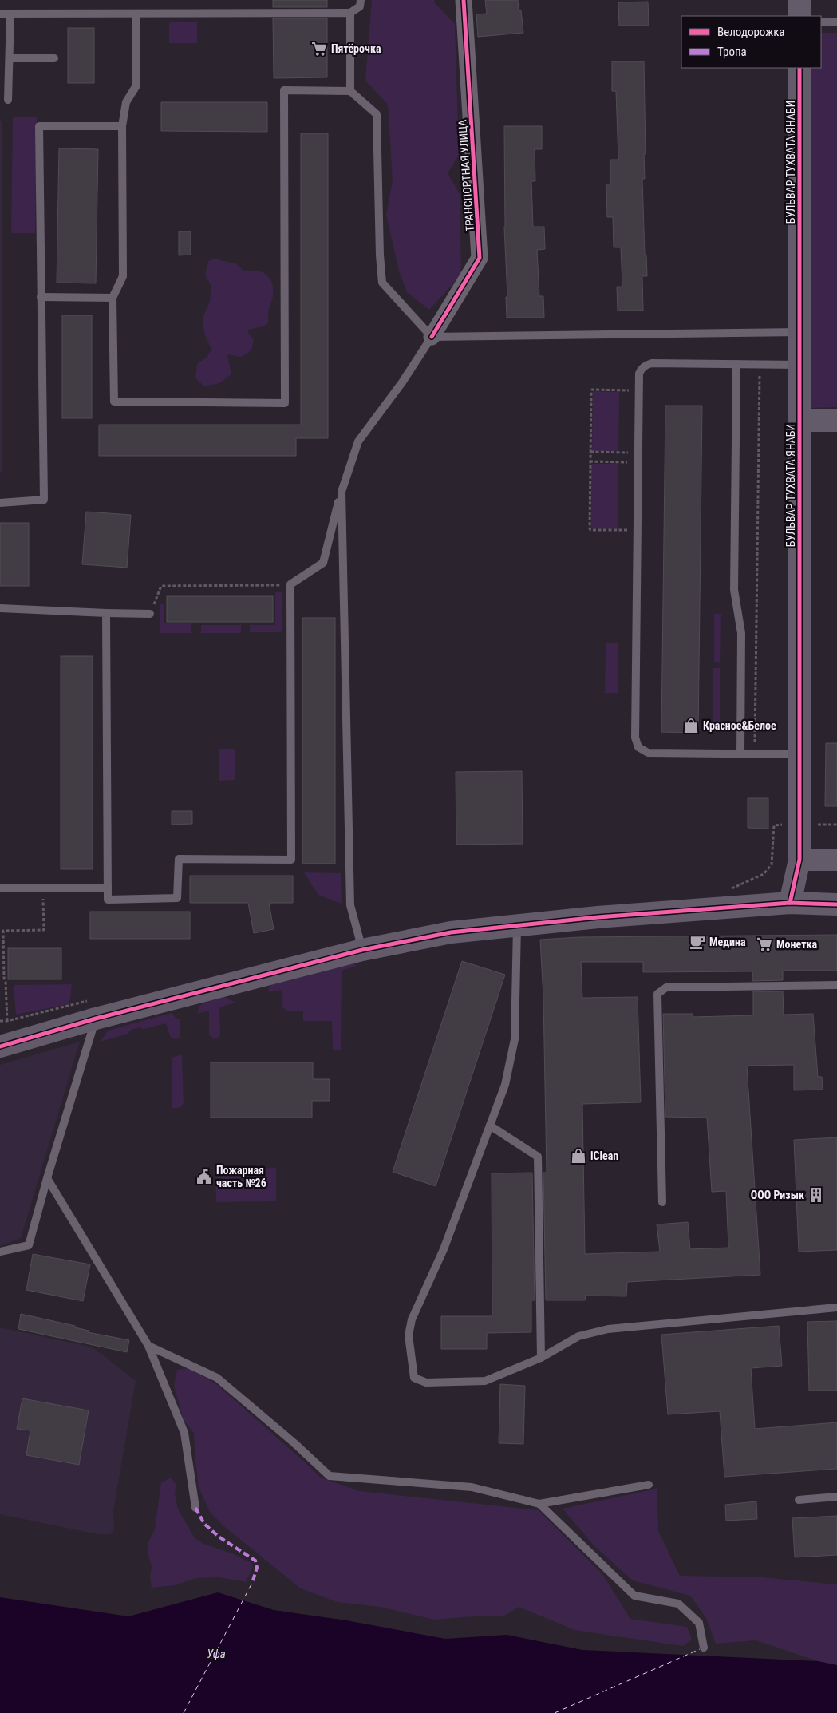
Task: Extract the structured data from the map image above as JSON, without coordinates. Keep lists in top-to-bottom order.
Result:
{
  "streets": {
    "street": ["БУЛЬВАР ТУХВАТА ЯНАБИ", "ТРАНСПОРТНАЯ УЛИЦА"]
  },
  "water": ["Уфа"],
  "places": {
    "supermarket": ["Пятёрочка", "Монетка"],
    "shop": ["Красное&Белое", "iClean"],
    "cafe": ["Медина"],
    "public building": ["Пожарная часть №26"],
    "building": ["ООО Ризык"]
  },
  "legend": ["Велодорожка", "Тропа"]
}
